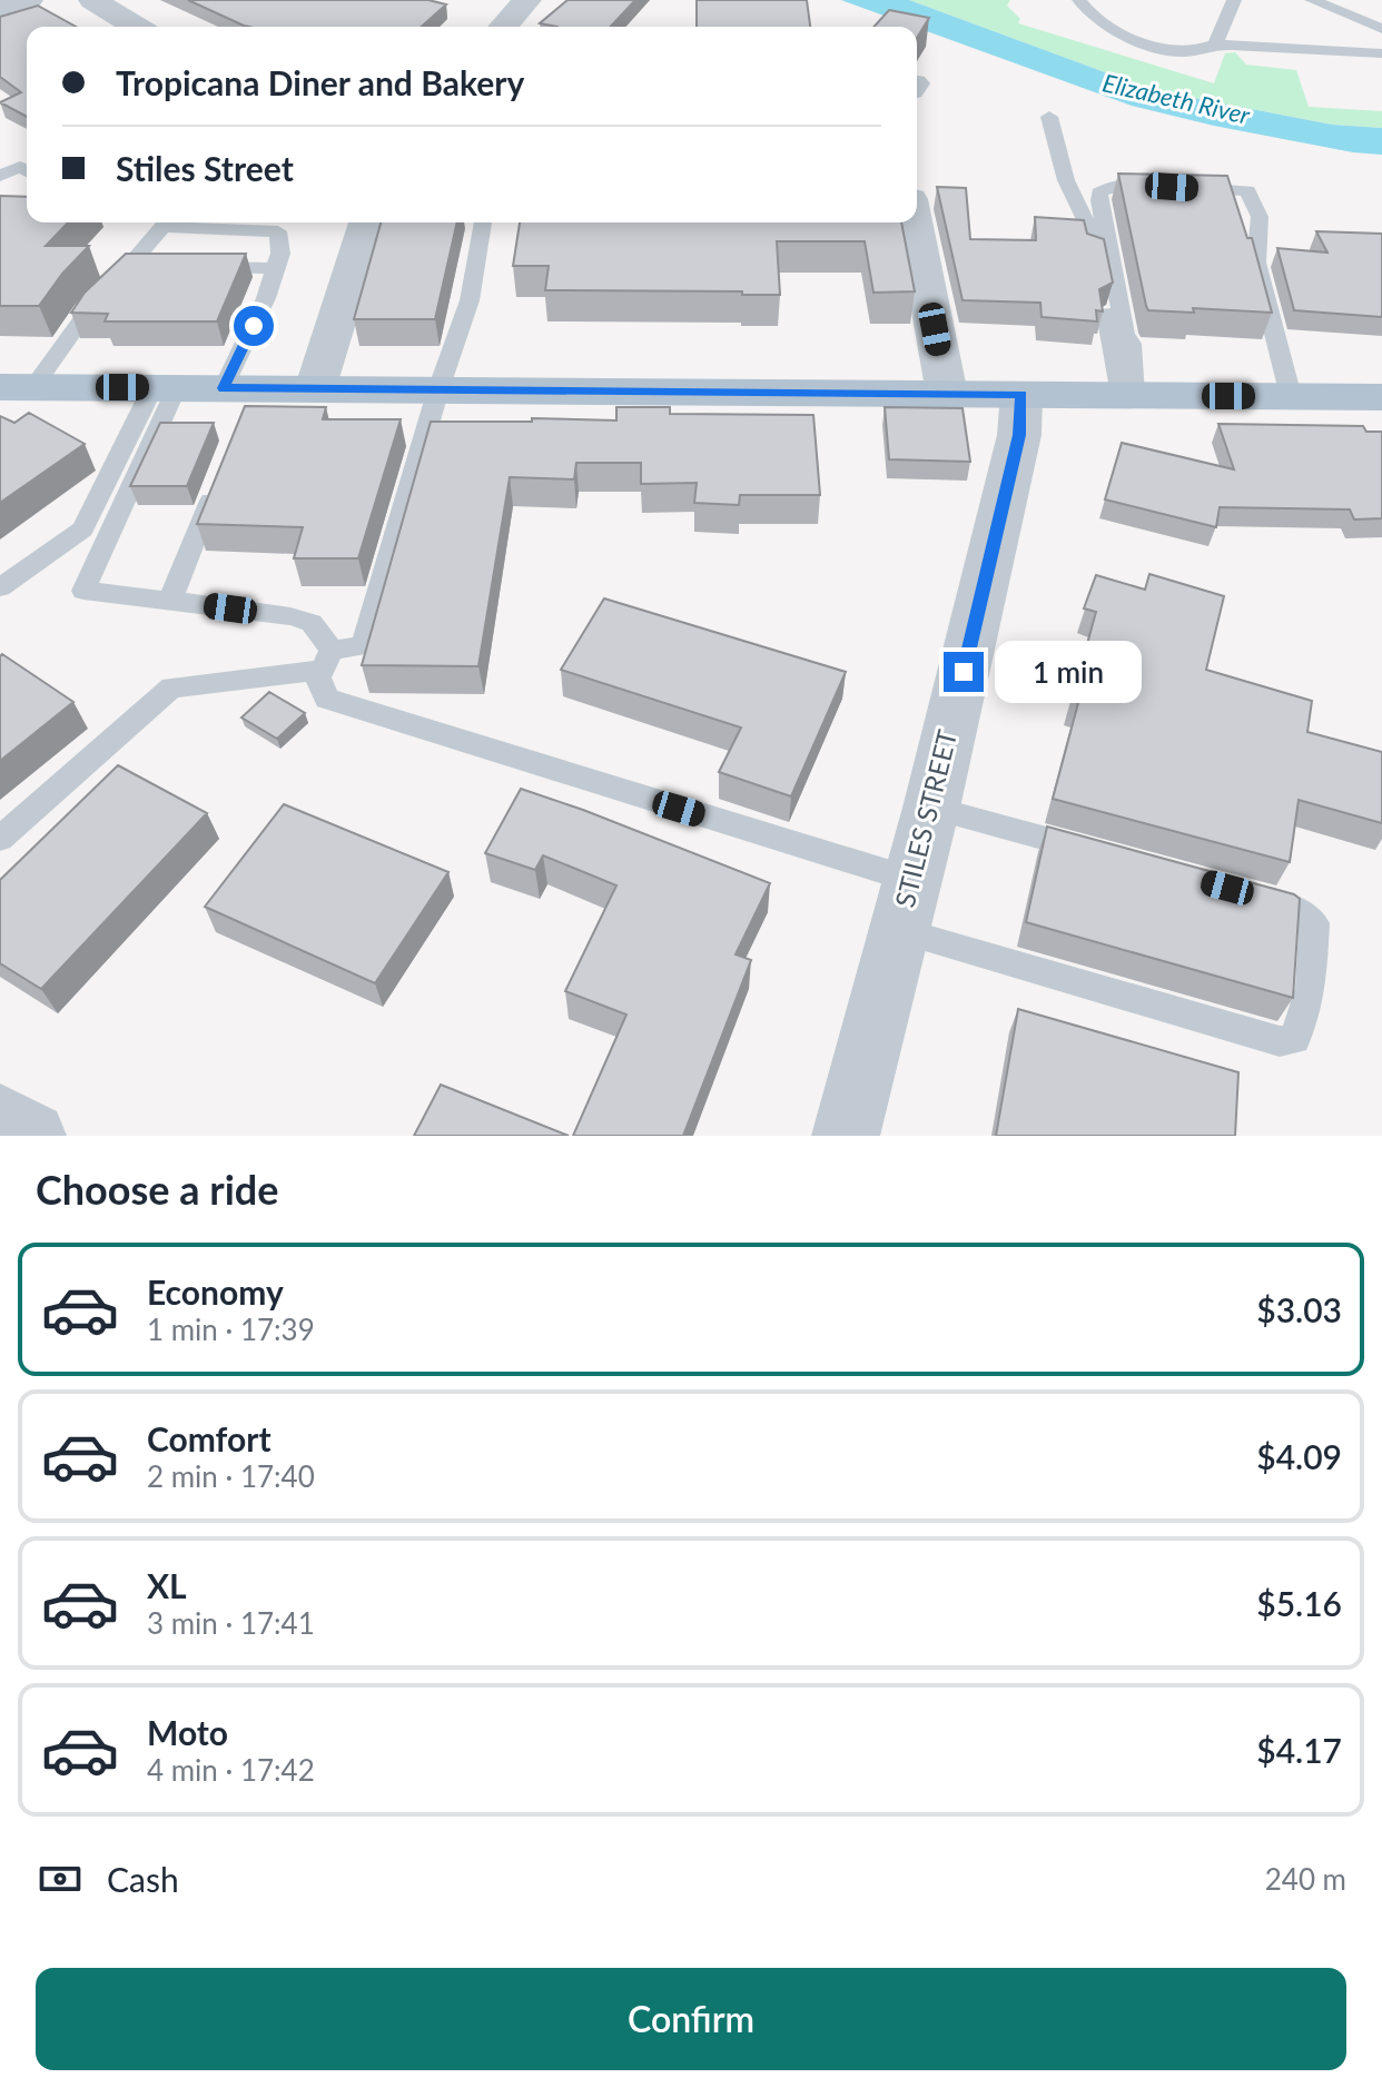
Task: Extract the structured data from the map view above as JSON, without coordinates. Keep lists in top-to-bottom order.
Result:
{
  "streets": {
    "street": ["STILES STREET"]
  },
  "water": ["Elizabeth River"],
  "page": {
    "banner": ["Tropicana Diner and Bakery", "Stiles Street"],
    "bubble": "1 min",
    "heading": "Choose a ride",
    "list": [
      {
        "name": "Economy",
        "note": "1 min · 17:39",
        "value": "$3.03"
      },
      {
        "name": "Comfort",
        "note": "2 min · 17:40",
        "value": "$4.09"
      },
      {
        "name": "XL",
        "note": "3 min · 17:41",
        "value": "$5.16"
      },
      {
        "name": "Moto",
        "note": "4 min · 17:42",
        "value": "$4.17"
      }
    ],
    "pay": ["Cash", "240 m"],
    "buttons": "Confirm"
  }
}
